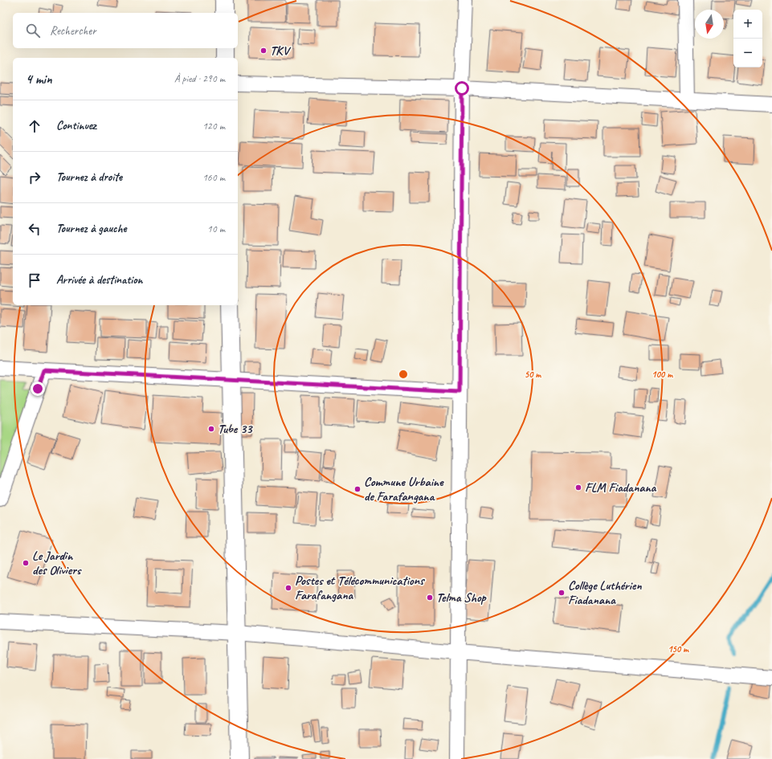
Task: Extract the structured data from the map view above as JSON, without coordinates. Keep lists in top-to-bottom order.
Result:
{
  "places": [
    "TKV",
    "Tube 33",
    "FLM Fiadanana",
    "Commune Urbaine de Farafangana",
    "Le Jardin des Oliviers",
    "Postes et Télécommunications Farafangana",
    "Collège Luthérien Fiadanana",
    "Telma Shop"
  ],
  "north": "bottom",
  "page": {
    "map_buttons": ["+", "−"],
    "search": "Rechercher",
    "heading": ["4 min", "À pied · 290 m"],
    "list": [
      ["Continuez", "120 m"],
      ["Tournez à droite", "160 m"],
      ["Tournez à gauche", "10 m"],
      "Arrivée à destination"
    ]
  },
  "rings": ["50 m", "100 m", "150 m"]
}
